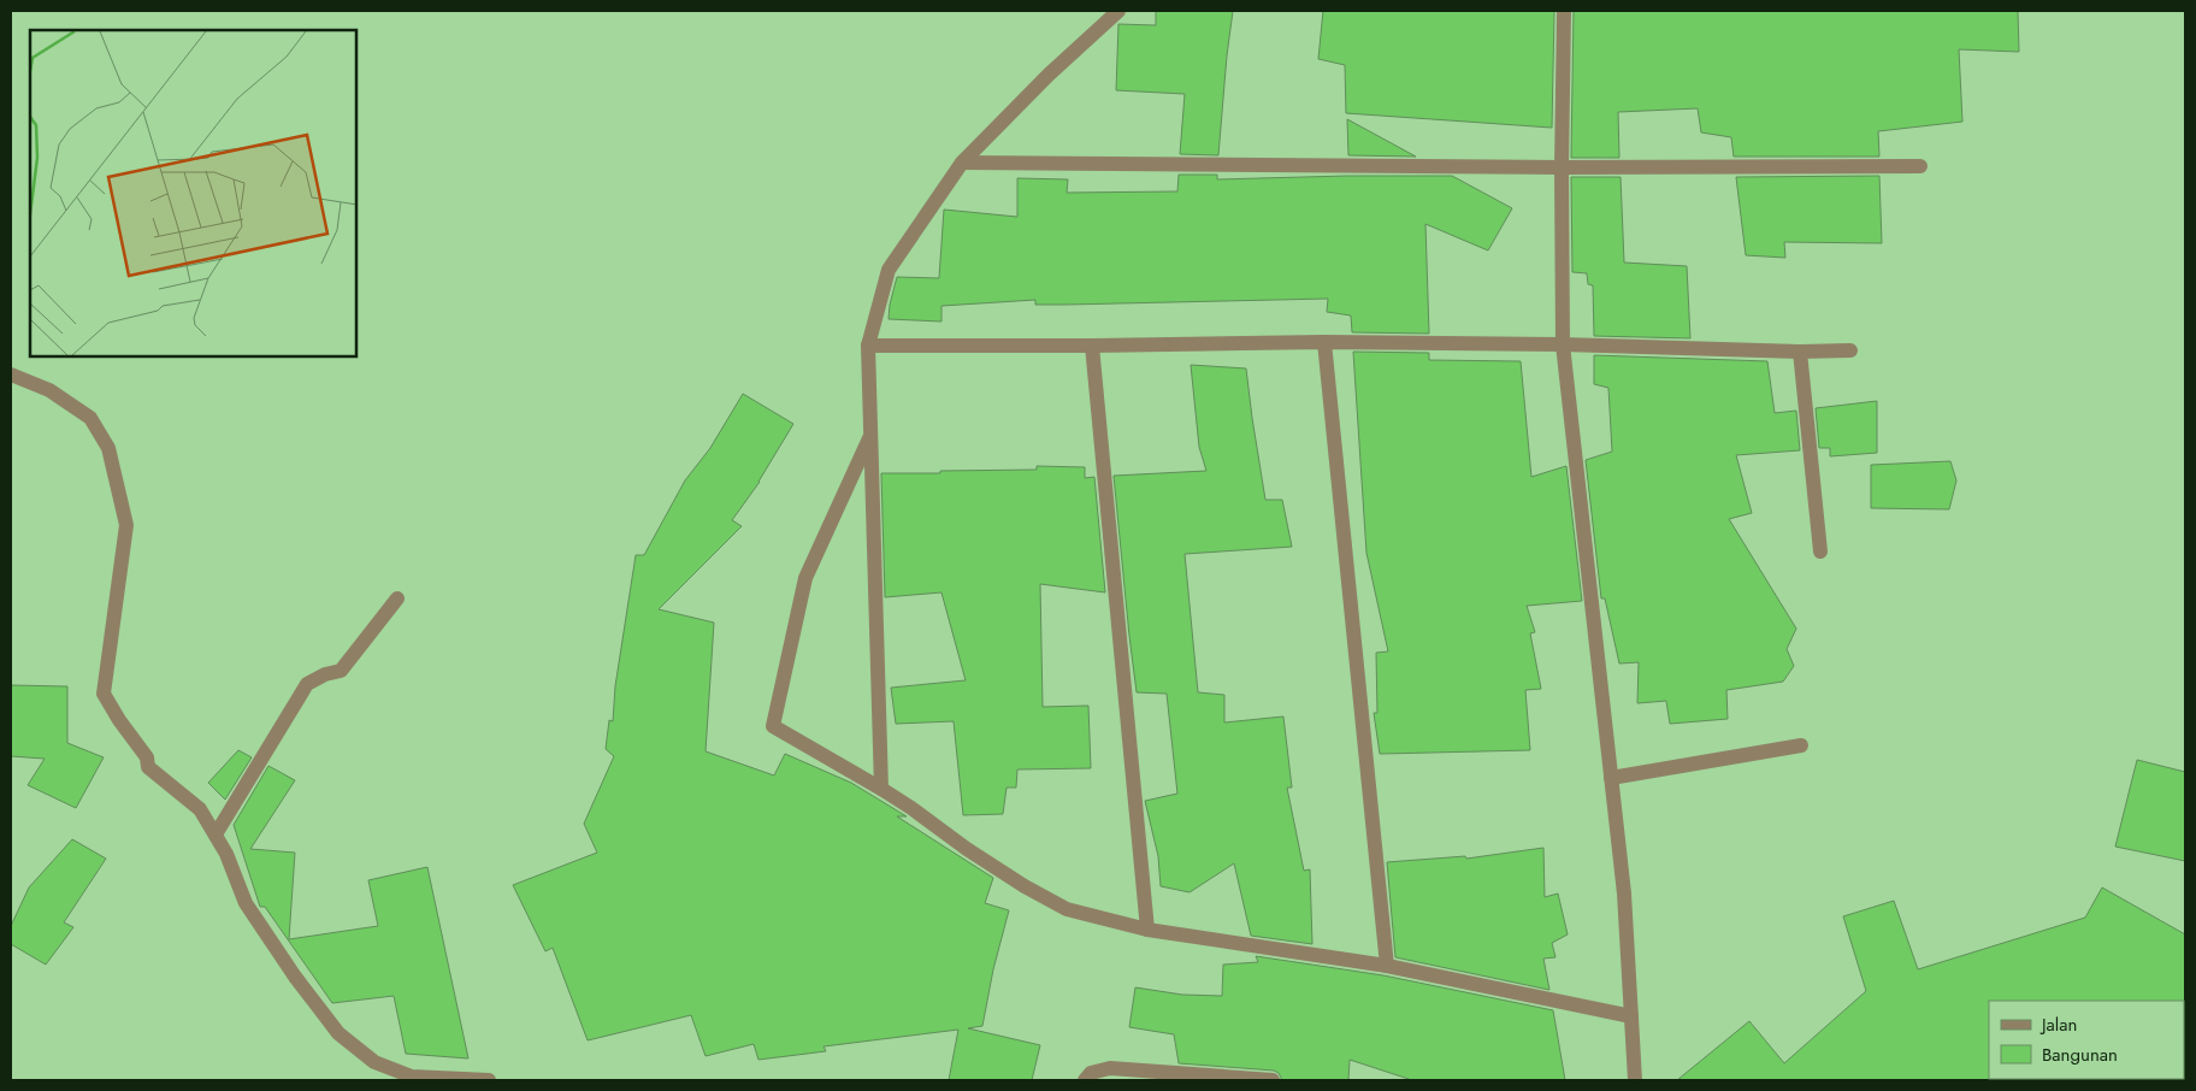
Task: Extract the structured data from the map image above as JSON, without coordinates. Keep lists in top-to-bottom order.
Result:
{
  "legend": ["Jalan", "Bangunan"]
}
